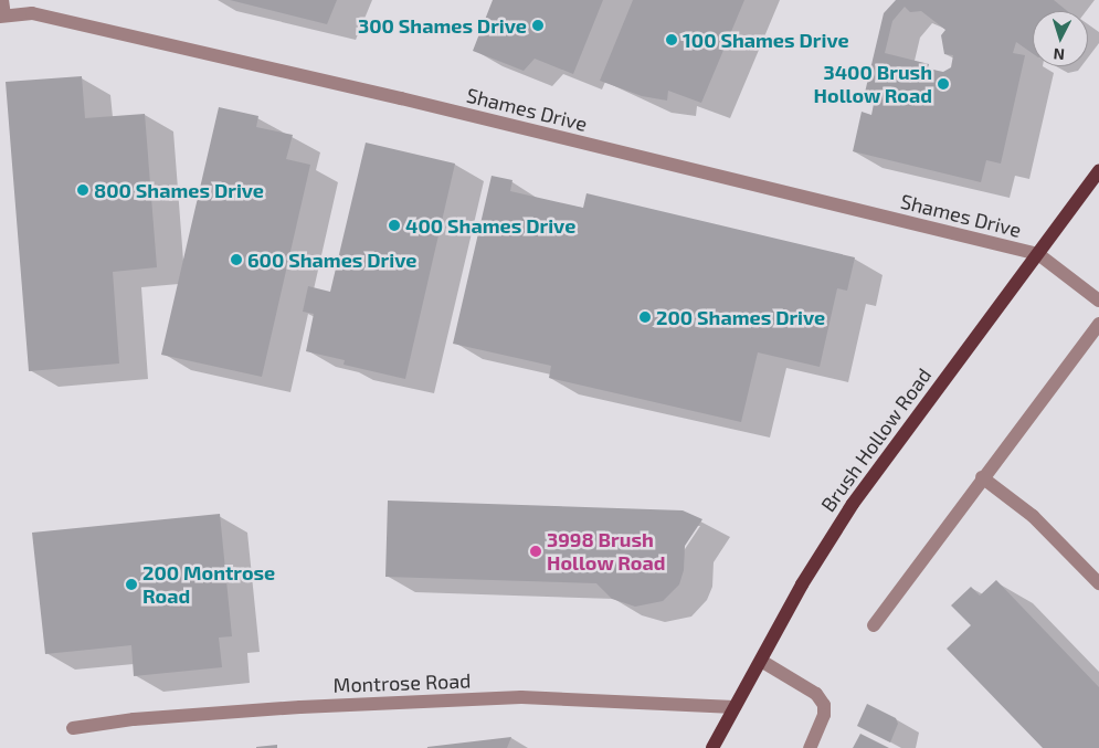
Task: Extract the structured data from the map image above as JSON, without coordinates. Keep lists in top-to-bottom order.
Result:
{
  "streets": {
    "main road": ["Brush Hollow Road"],
    "street": ["Shames Drive", "Montrose Road"]
  },
  "crossings": [
    ["Shames Drive", "Brush Hollow Road"],
    ["Brush Hollow Road", "Montrose Road"]
  ],
  "places": [
    "300 Shames Drive",
    "100 Shames Drive",
    "3400 Brush Hollow Road",
    "800 Shames Drive",
    "400 Shames Drive",
    "600 Shames Drive",
    "200 Shames Drive",
    "3998 Brush Hollow Road",
    "200 Montrose Road"
  ],
  "north": "bottom"
}
